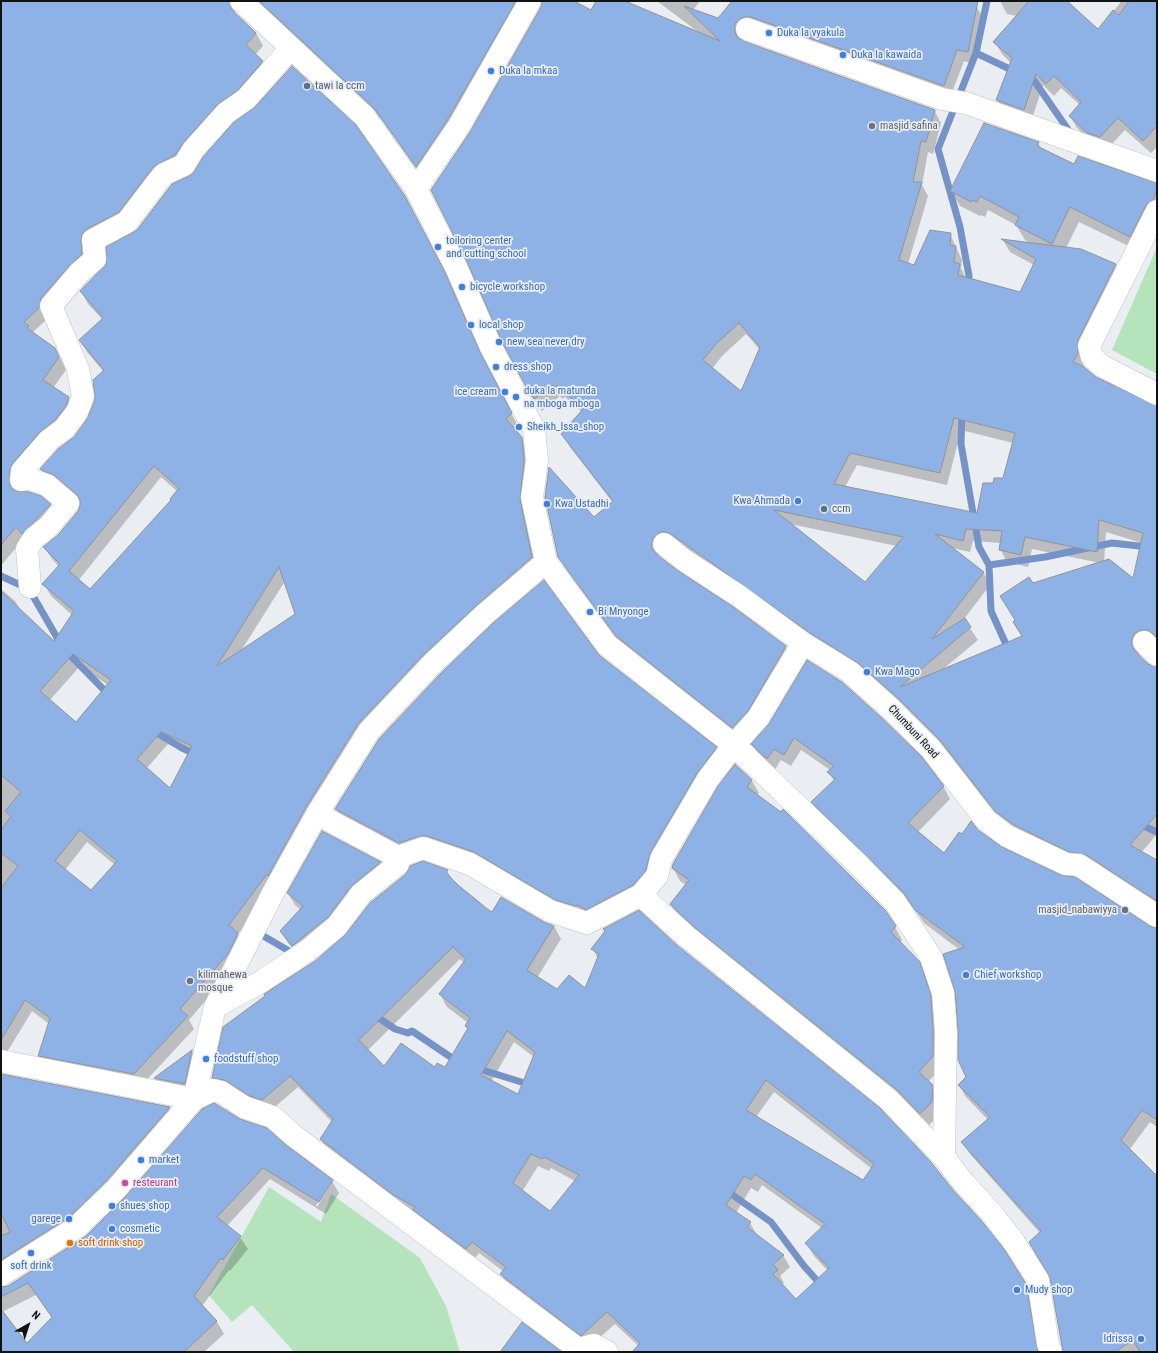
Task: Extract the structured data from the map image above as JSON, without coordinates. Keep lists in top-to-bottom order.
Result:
{
  "streets": {
    "street": ["Chumbuni Road"]
  },
  "places": [
    "Duka la vyakula",
    "Duka la kawaida",
    "Duka la mkaa",
    "tawi la ccm",
    "masjid safina",
    "toiloring center and cutting school",
    "bicycle workshop",
    "local shop",
    "new sea never dry",
    "dress shop",
    "ice cream",
    "duka la matunda na mboga mboga",
    "Sheikh_Issa_shop",
    "Kwa Ahmada",
    "Kwa Ustadhi",
    "ccm",
    "Bi Mnyonge",
    "Kwa Mago",
    "masjid_nabawiyya",
    "Chief workshop",
    "kilimahewa mosque",
    "foodstuff shop",
    "market",
    "resteurant",
    "shues shop",
    "garege",
    "cosmetic",
    "soft drink shop",
    "soft drink",
    "Mudy shop",
    "Idrissa"
  ],
  "north": "top right"
}
